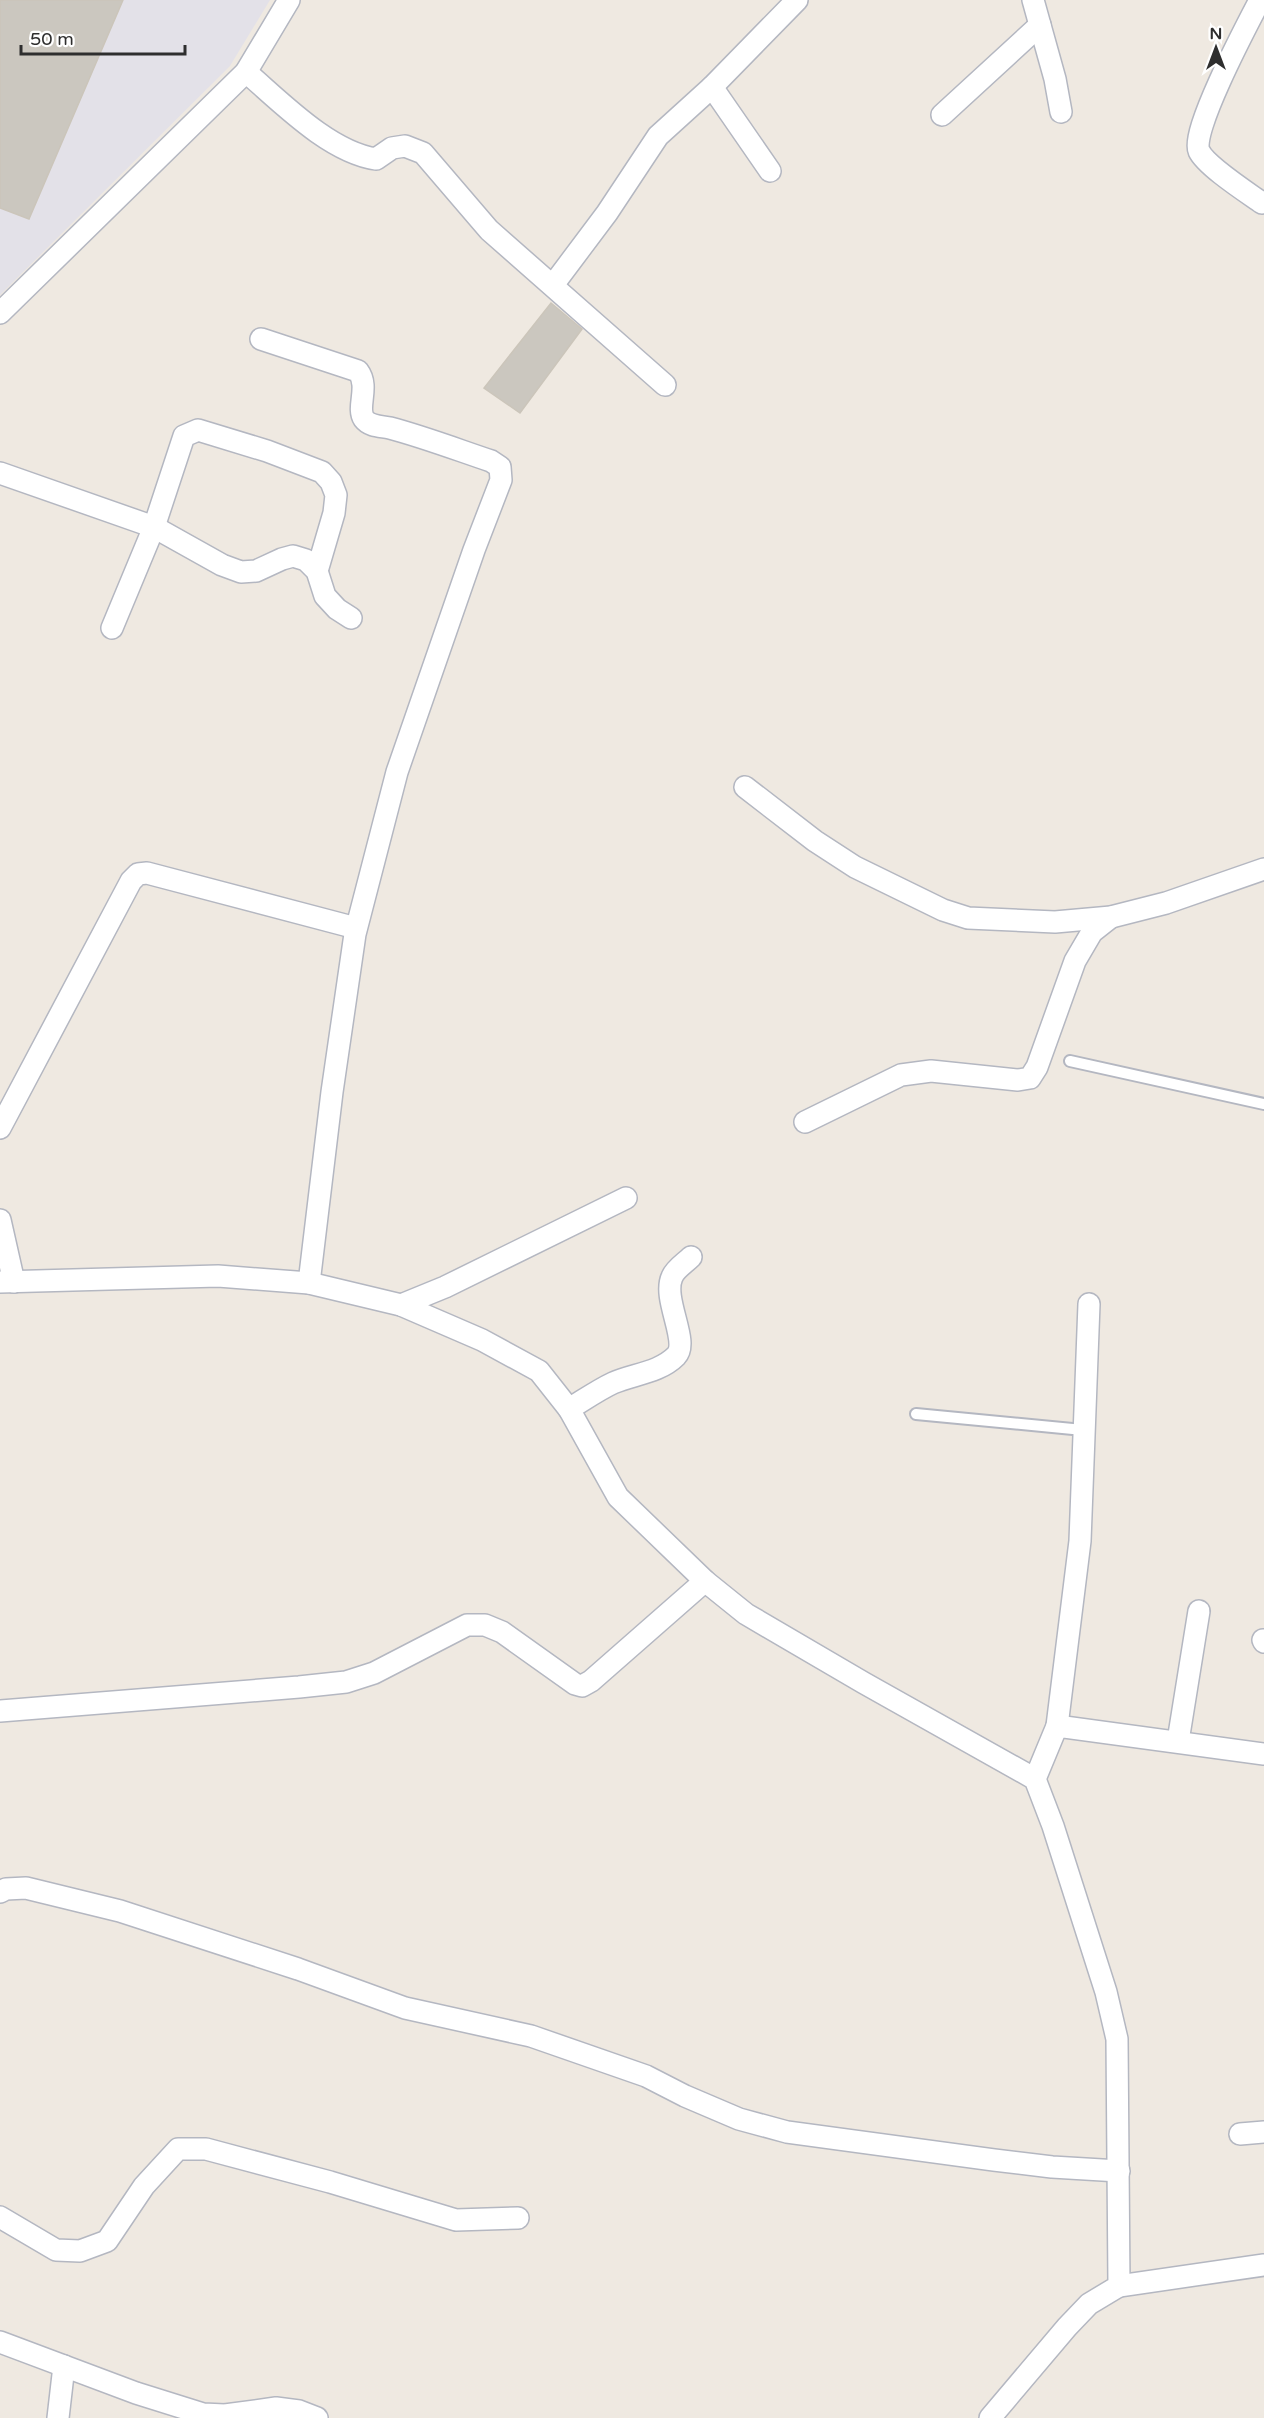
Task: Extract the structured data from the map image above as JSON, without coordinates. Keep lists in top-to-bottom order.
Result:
{
  "scale_bar": "50 m",
  "north": "top"
}
